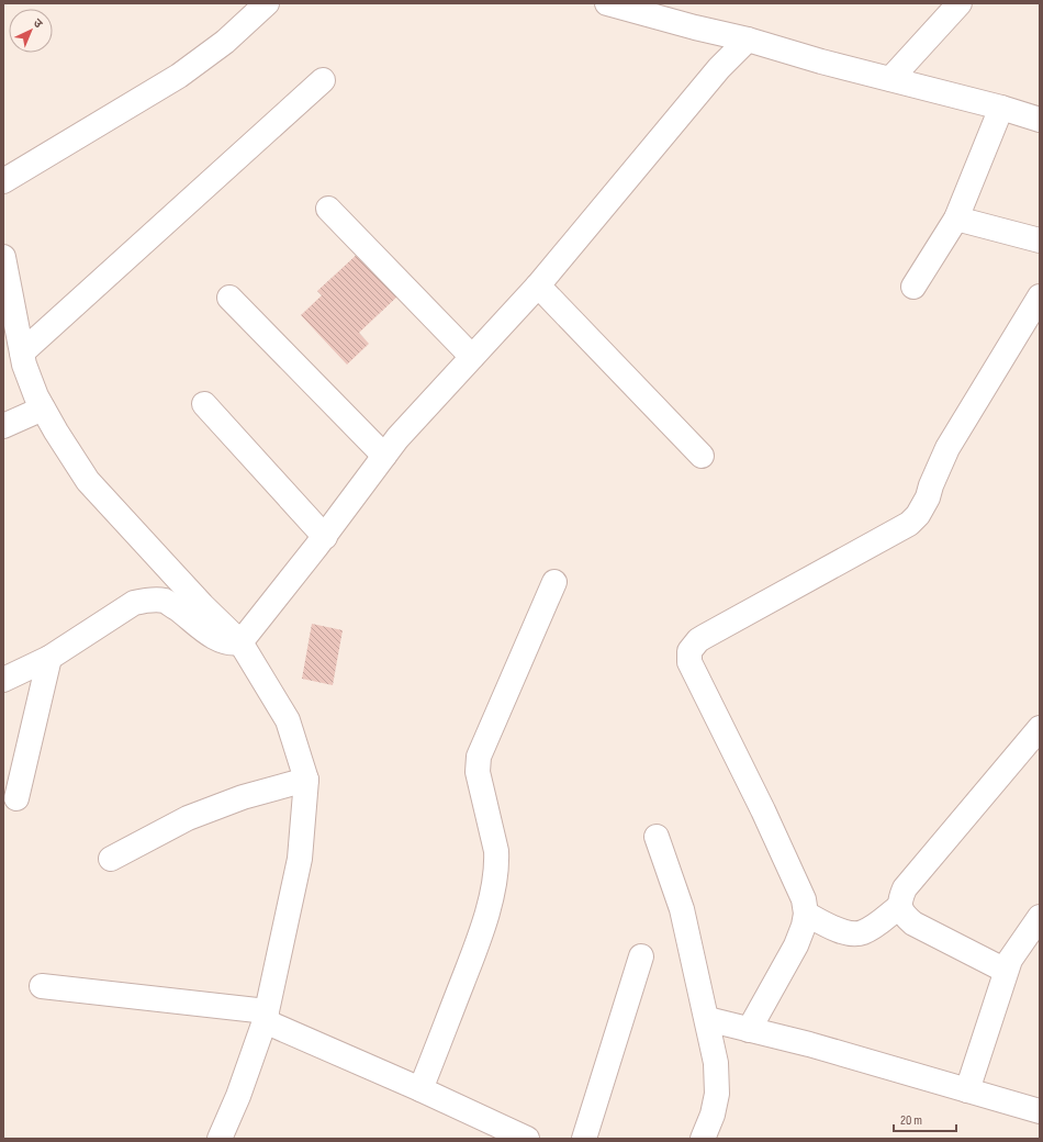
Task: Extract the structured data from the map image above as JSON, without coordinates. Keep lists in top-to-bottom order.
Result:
{
  "scale_bar": "20 m",
  "north": "top right"
}
